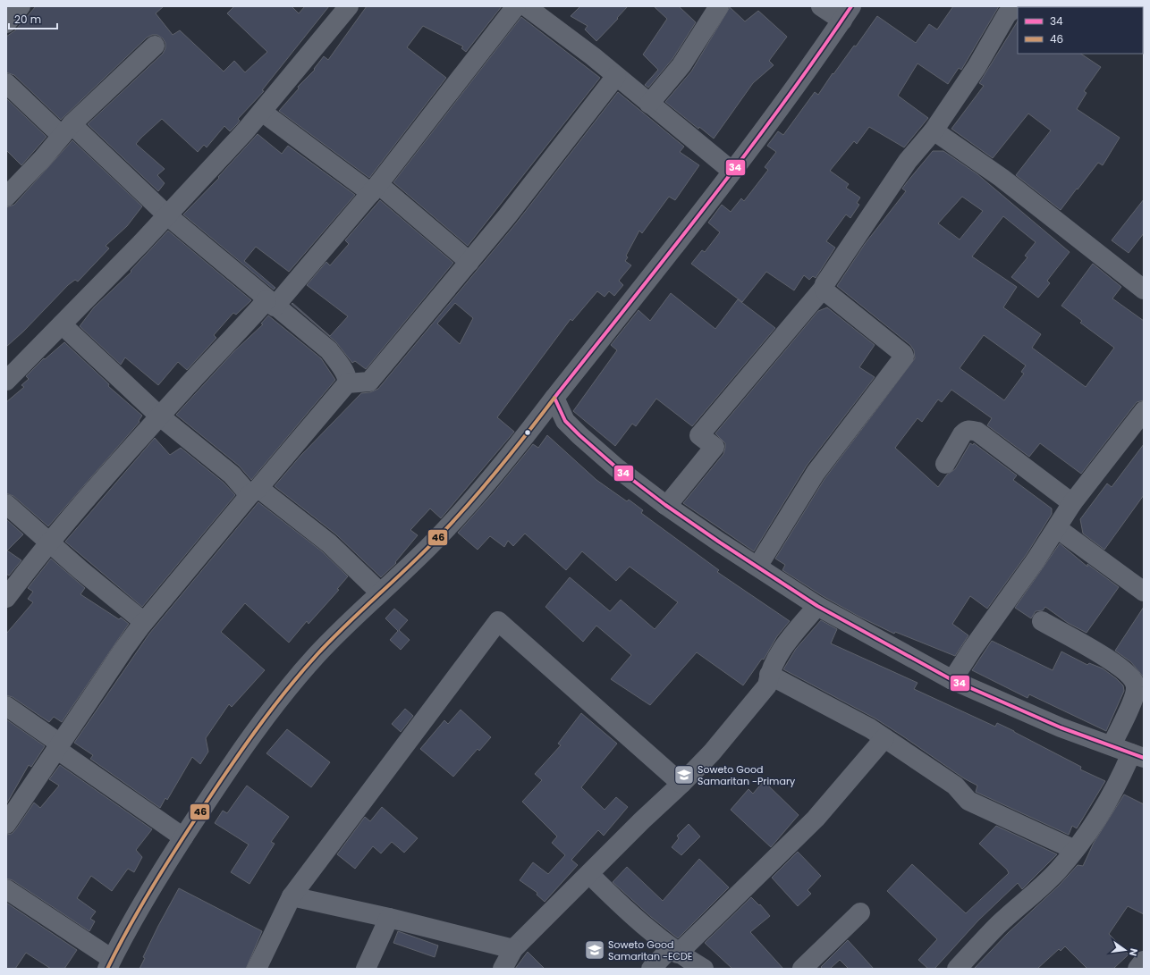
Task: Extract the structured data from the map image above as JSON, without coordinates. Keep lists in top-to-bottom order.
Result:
{
  "places": {
    "school or university": ["Soweto Good Samaritan -Primary", "Soweto Good Samaritan -ECDE"]
  },
  "lines": ["transit line 34", "transit line 46"],
  "legend": ["34", "46"],
  "scale_bar": "20 m",
  "north": "right"
}
